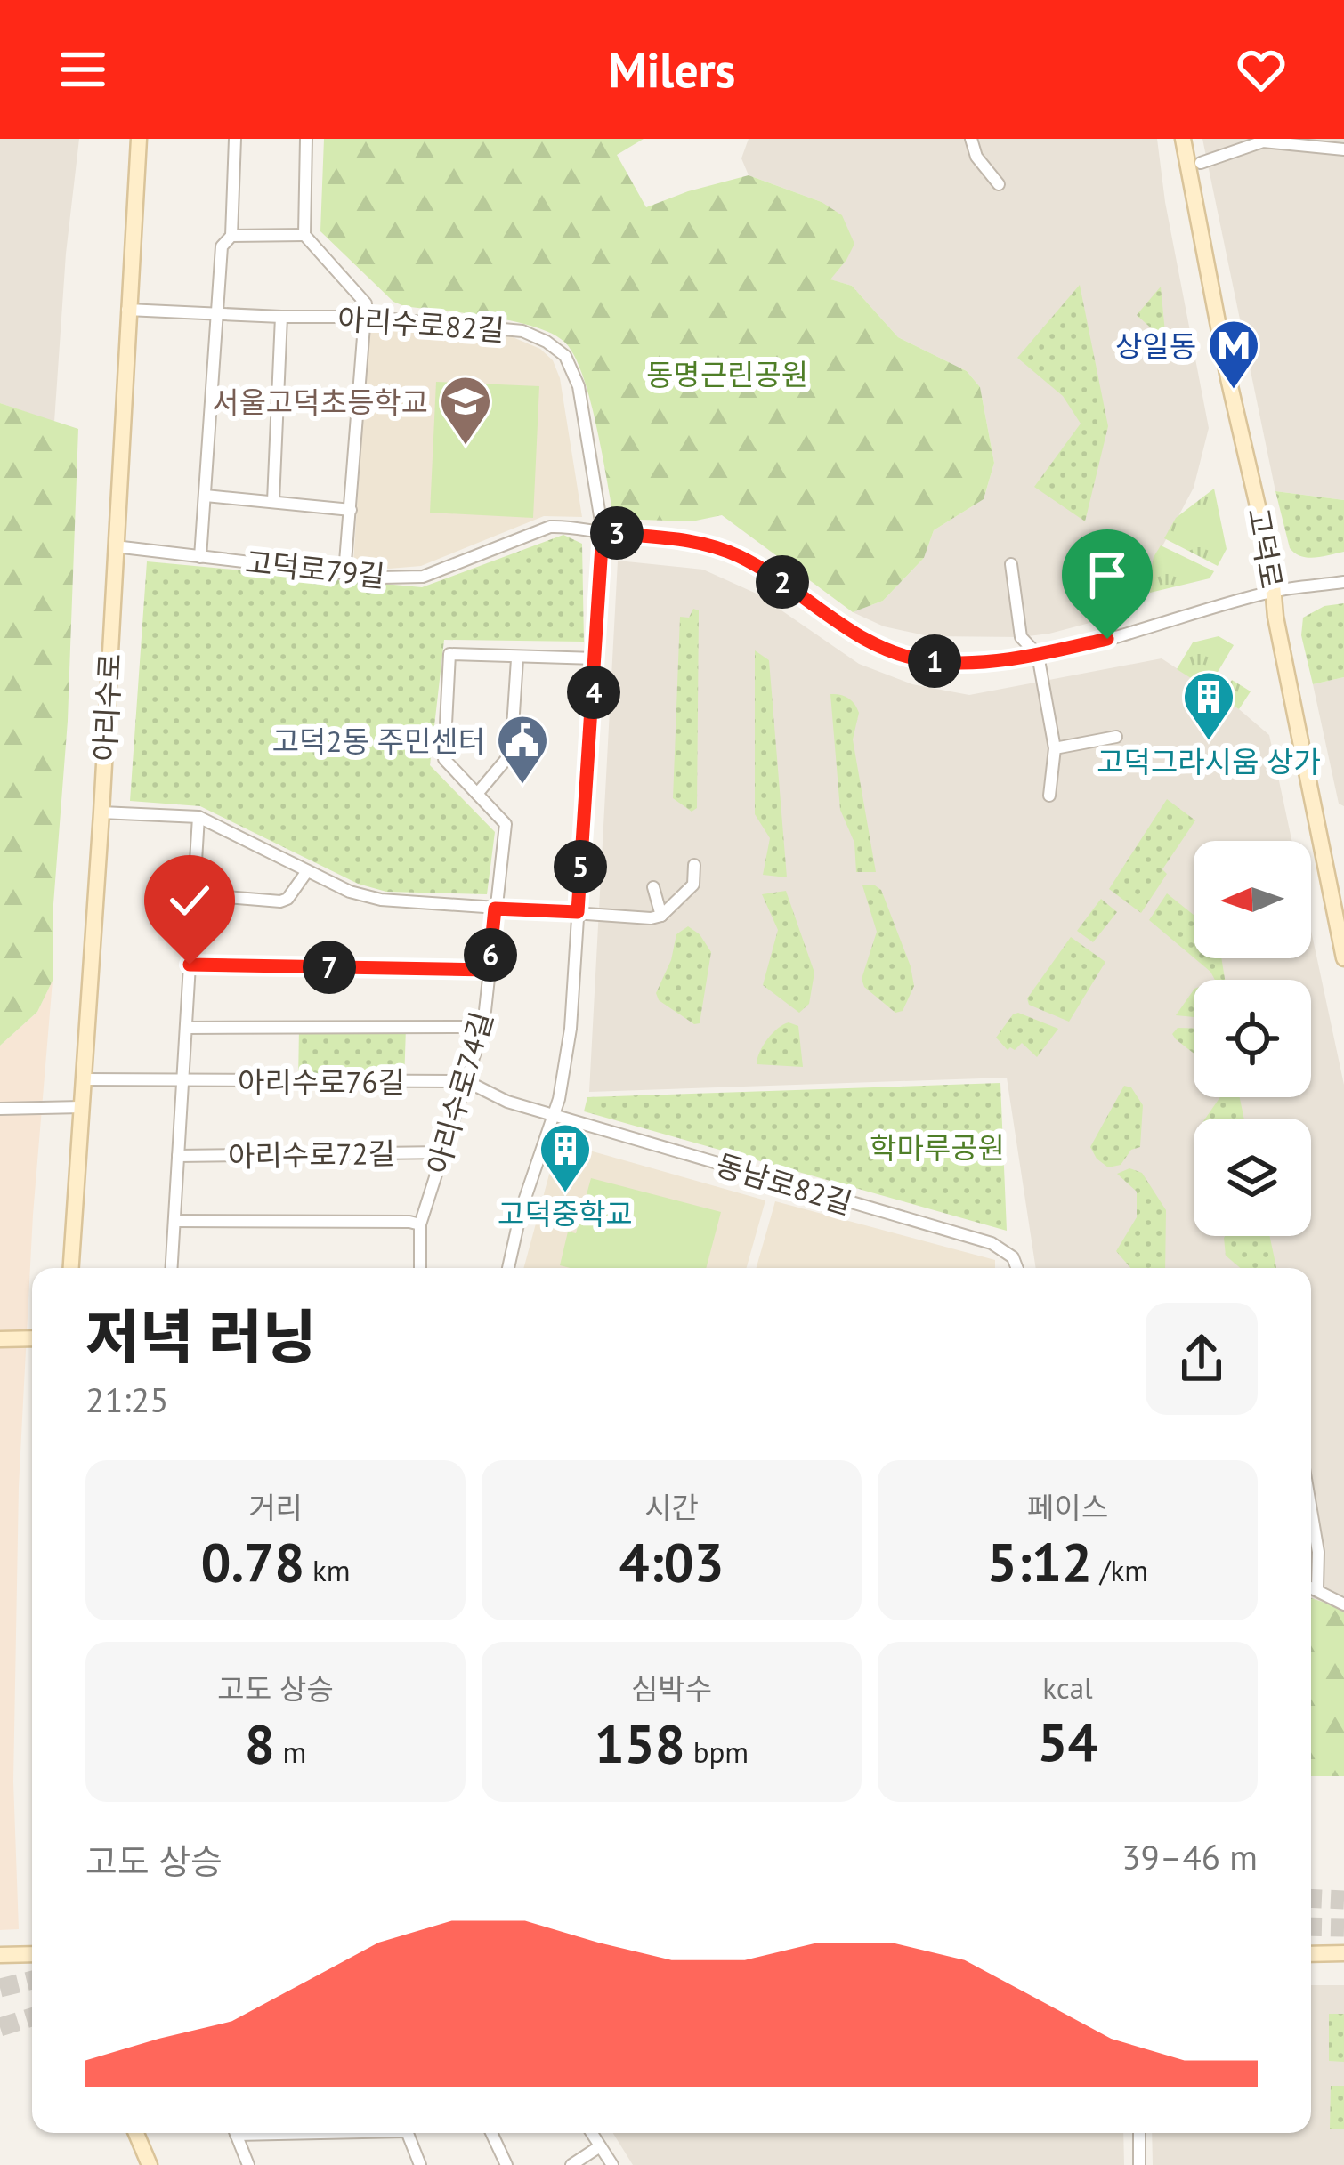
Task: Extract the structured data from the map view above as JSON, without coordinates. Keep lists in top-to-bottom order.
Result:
{
  "streets": {
    "main road": ["고덕로", "아리수로"],
    "street": [
      "아리수로82길",
      "고덕로79길",
      "아리수로76길",
      "아리수로74길",
      "아리수로72길",
      "동남로82길"
    ]
  },
  "crossings": [
    ["아리수로82길", "고덕로79길"],
    ["아리수로82길", "아리수로"],
    ["고덕로", "고덕로79길"],
    ["고덕로79길", "아리수로"],
    ["아리수로", "아리수로76길"],
    ["아리수로76길", "아리수로74길"],
    ["아리수로76길", "동남로82길"],
    ["아리수로74길", "아리수로72길"]
  ],
  "parks": ["동명근린공원", "학마루공원"],
  "places": {
    "metro station": ["상일동"],
    "school or university": ["서울고덕초등학교"],
    "building": ["고덕그라시움 상가", "고덕중학교"],
    "public building": ["고덕2동 주민센터"]
  },
  "north": "left",
  "page": {
    "header": "Milers",
    "pins": [
      "3",
      "2",
      "1",
      "4",
      "5",
      "6",
      "7"
    ],
    "heading": ["저녁 러닝", "21:25"],
    "stats": [
      ["거리", "0.78 km"],
      ["시간", "4:03"],
      ["페이스", "5:12 /km"],
      ["고도 상승", "8 m"],
      ["심박수", "158 bpm"],
      ["kcal", "54"]
    ],
    "chart": ["고도 상승", "39–46 m"]
  }
}
